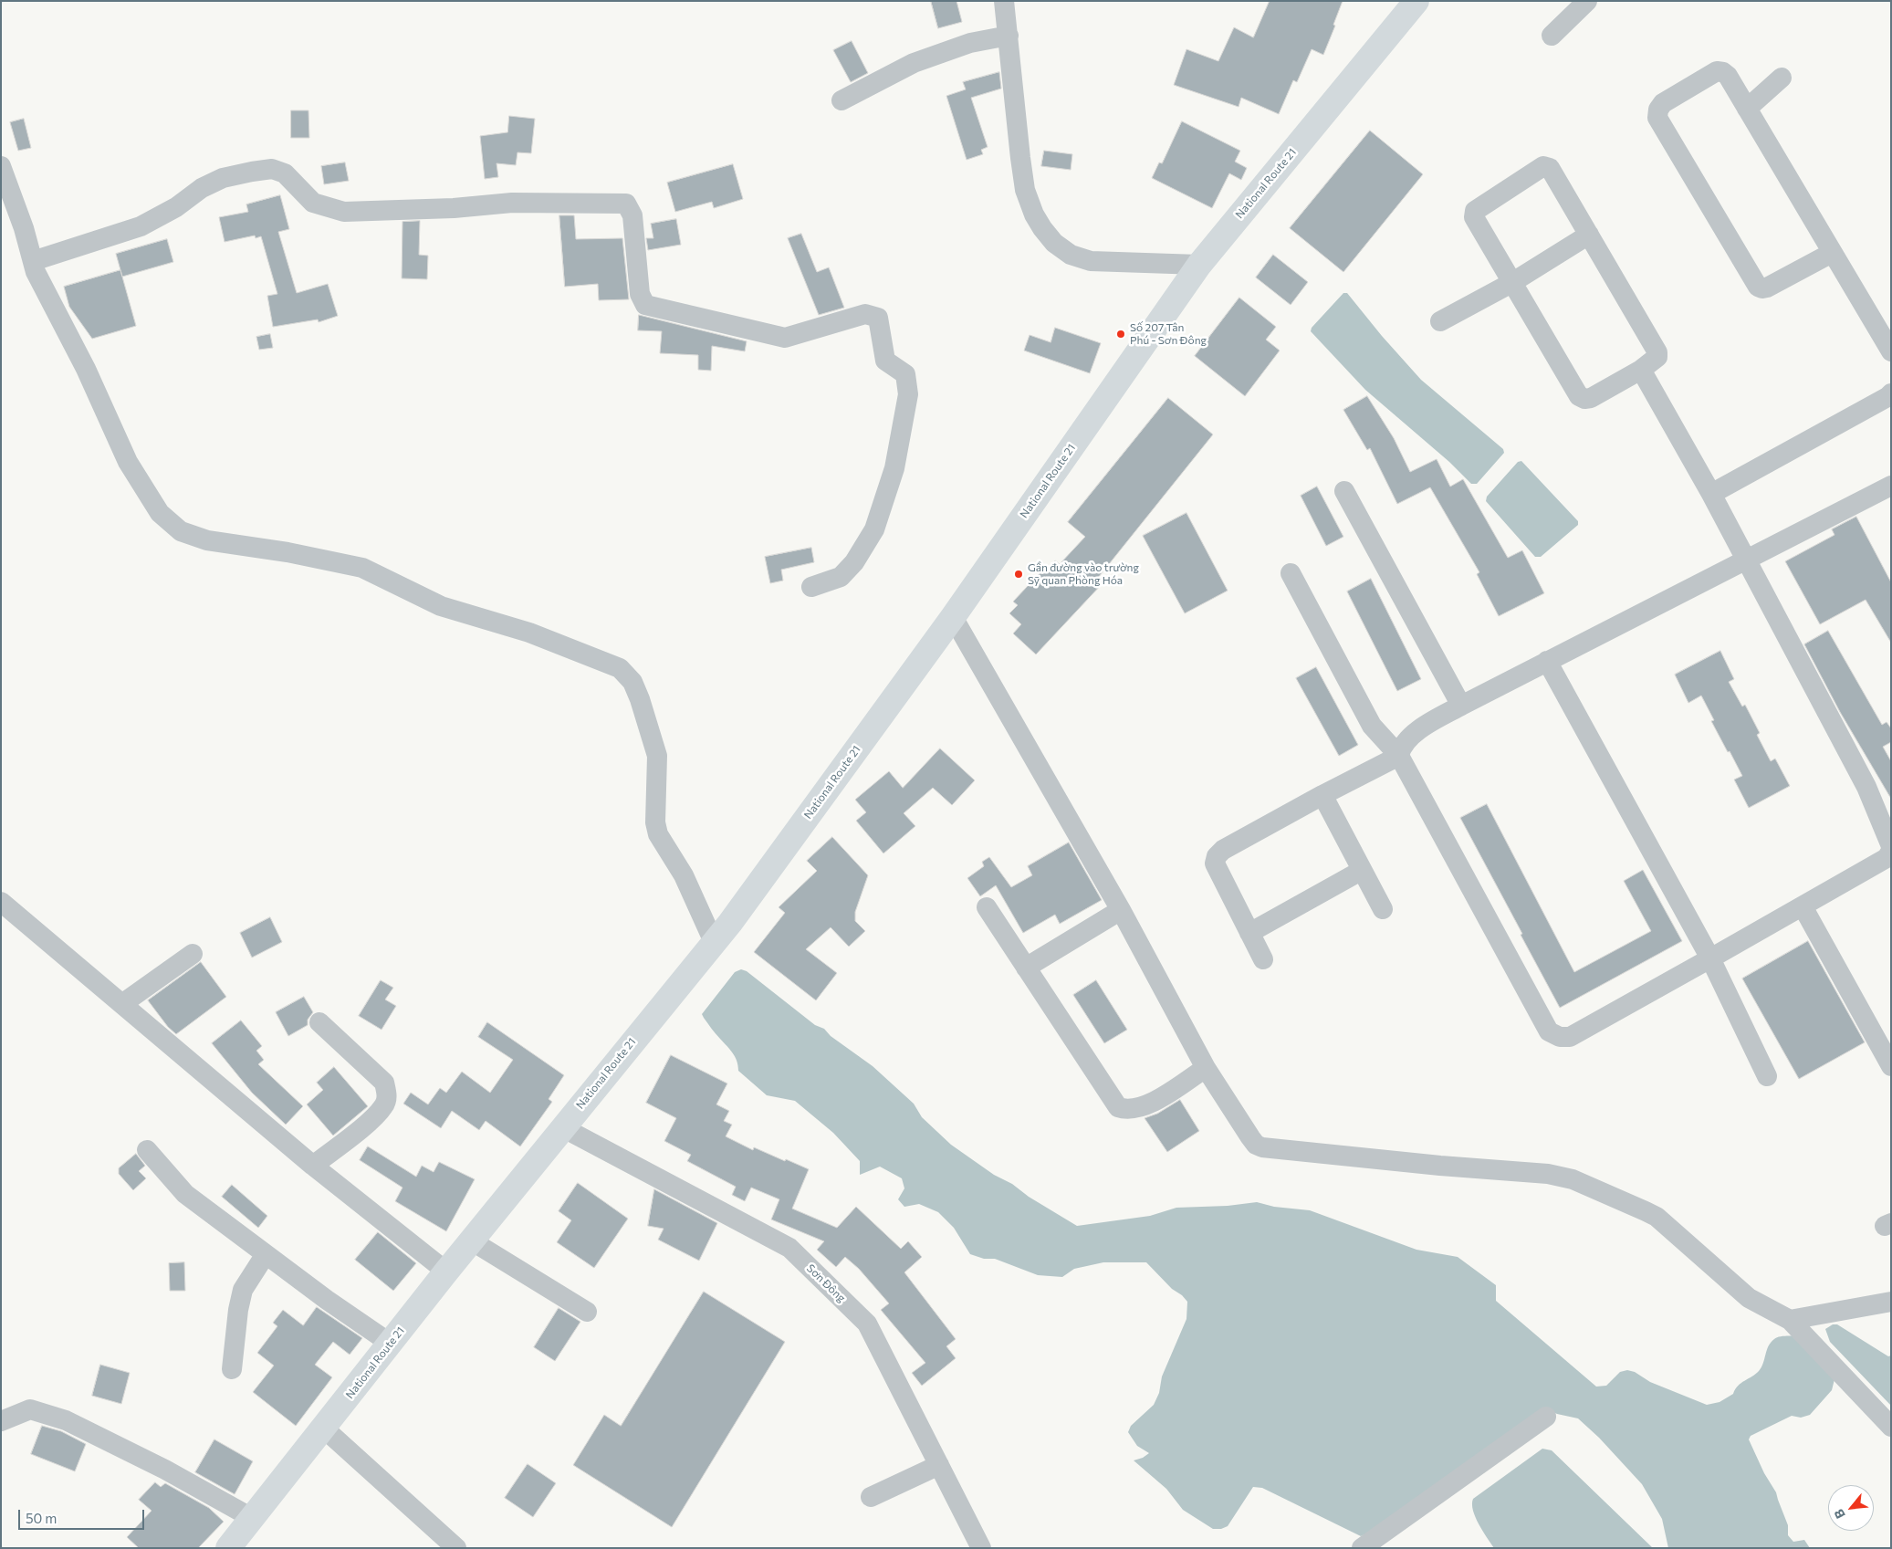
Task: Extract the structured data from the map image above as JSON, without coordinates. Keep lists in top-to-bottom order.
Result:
{
  "streets": {
    "highway": ["National Route 21"],
    "street": ["Sơn Đông"]
  },
  "crossings": [
    ["National Route 21", "Sơn Đông"]
  ],
  "places": ["Số 207 Tân Phú - Sơn Đông", "Gần đường vào trường Sỹ quan Phòng Hóa"],
  "scale_bar": "50 m",
  "north": "bottom left"
}
